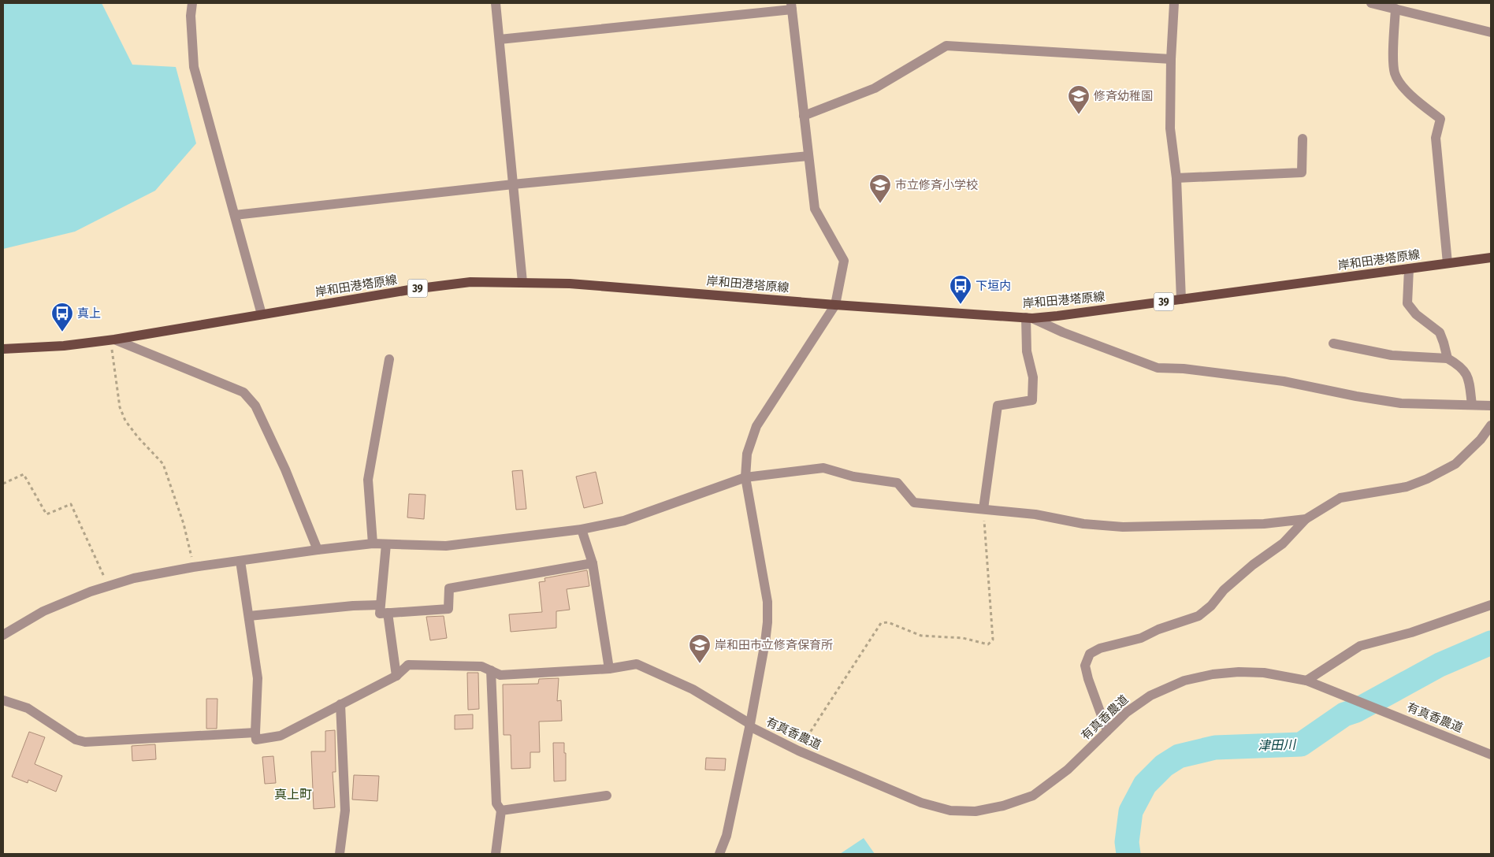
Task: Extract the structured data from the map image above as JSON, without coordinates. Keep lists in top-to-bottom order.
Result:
{
  "streets": {
    "main road": ["岸和田港塔原線", "39"],
    "street": ["有真香農道"]
  },
  "districts": ["真上町"],
  "water": ["津田川"],
  "places": {
    "school or university": ["修斉幼稚園", "市立修斉小学校", "岸和田市立修斉保育所"],
    "bus stop": ["下垣内", "真上"]
  }
}
